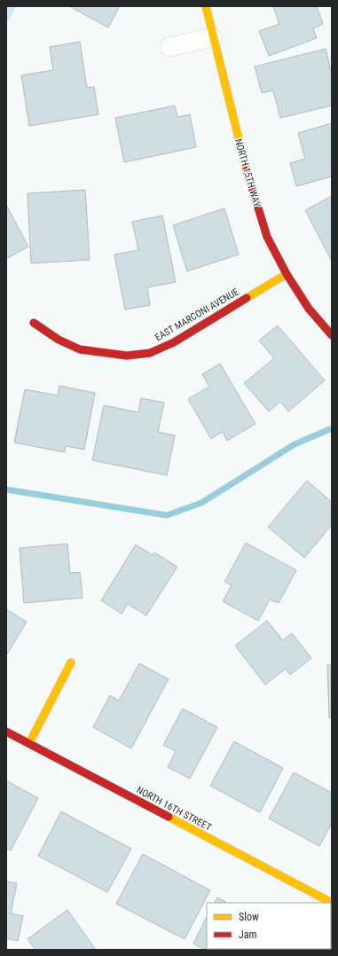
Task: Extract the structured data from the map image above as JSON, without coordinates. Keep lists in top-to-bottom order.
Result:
{
  "streets": {
    "street": ["NORTH 15TH WAY", "EAST MARCONI AVENUE", "NORTH 16TH STREET"]
  },
  "crossings": [
    ["NORTH 15TH WAY", "EAST MARCONI AVENUE"]
  ],
  "legend": ["Slow", "Jam"]
}
